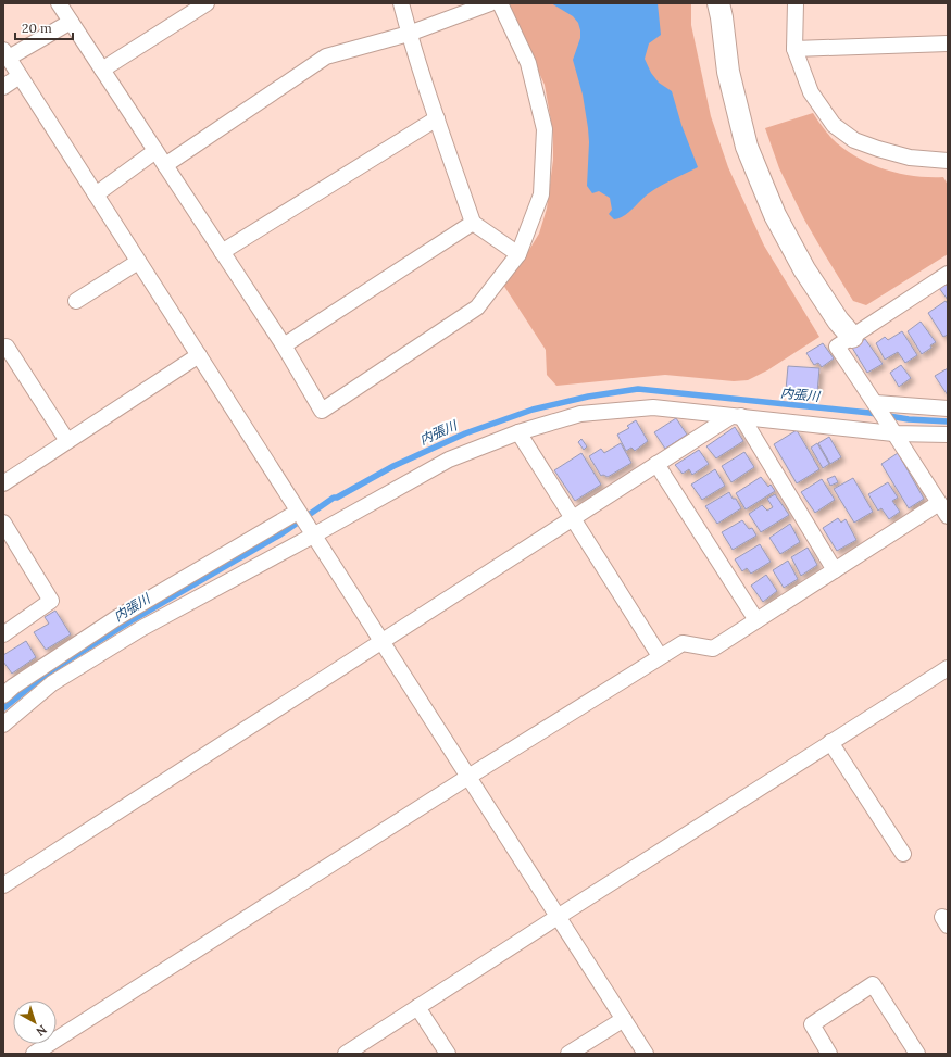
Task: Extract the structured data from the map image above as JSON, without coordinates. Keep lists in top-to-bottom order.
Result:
{
  "water": ["内張川"],
  "scale_bar": "20 m",
  "north": "bottom right"
}
